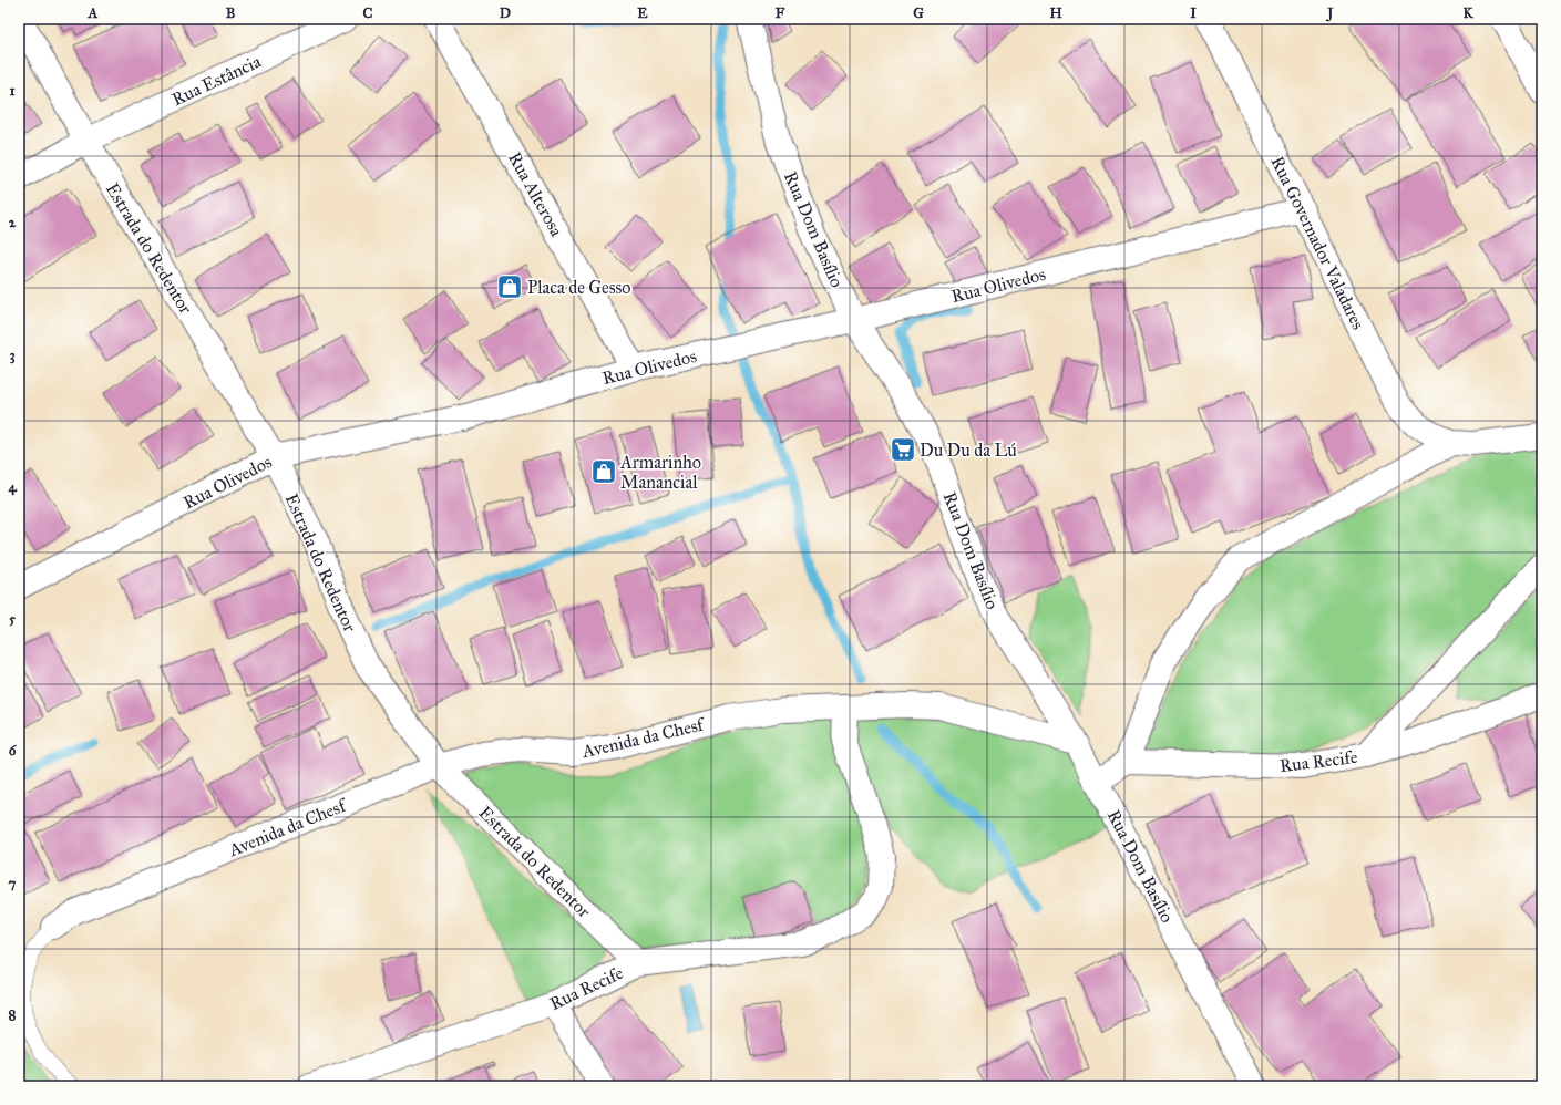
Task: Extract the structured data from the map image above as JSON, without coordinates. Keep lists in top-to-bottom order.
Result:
{
  "streets": {
    "street": [
      "Rua Estância",
      "Rua Alterosa",
      "Rua Dom Basílio",
      "Rua Governador Valadares",
      "Estrada do Redentor",
      "Rua Olivedos",
      "Avenida da Chesf",
      "Rua Recife"
    ]
  },
  "crossings": [
    ["Rua Estância", "Estrada do Redentor"],
    ["Rua Alterosa", "Rua Olivedos"],
    ["Rua Dom Basílio", "Rua Olivedos"],
    ["Rua Dom Basílio", "Avenida da Chesf"],
    ["Rua Governador Valadares", "Rua Olivedos"],
    ["Estrada do Redentor", "Rua Olivedos"],
    ["Estrada do Redentor", "Avenida da Chesf"],
    ["Estrada do Redentor", "Rua Recife"],
    ["Avenida da Chesf", "Rua Recife"]
  ],
  "places": {
    "shop": ["Placa de Gesso", "Armarinho Manancial"],
    "supermarket": ["Du Du da Lú"]
  },
  "grid": {
    "columns": [
      "A",
      "B",
      "C",
      "D",
      "E",
      "F",
      "G",
      "H",
      "I",
      "J",
      "K"
    ],
    "rows": [
      "1",
      "2",
      "3",
      "4",
      "5",
      "6",
      "7",
      "8"
    ]
  }
}
